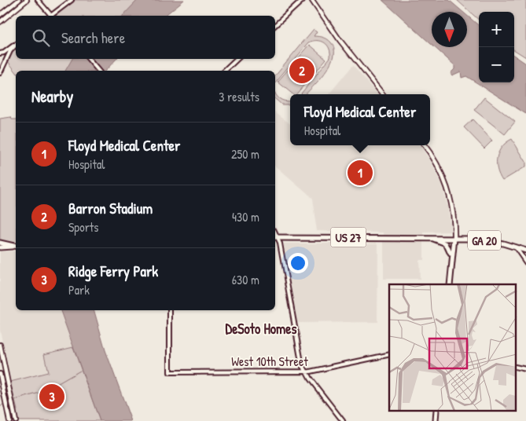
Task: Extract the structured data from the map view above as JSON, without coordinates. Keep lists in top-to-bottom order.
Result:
{
  "streets": {
    "main road": ["US 27", "GA 20"],
    "street": ["West 10th Street"]
  },
  "crossings": [
    ["US 27", "GA 20"]
  ],
  "districts": ["DeSoto Homes"],
  "north": "bottom",
  "page": {
    "map_buttons": ["+", "−"],
    "search": "Search here",
    "pins": ["2", "1", "3"],
    "heading": ["Nearby", "3 results"],
    "popup": ["Floyd Medical Center", "Hospital"],
    "list": [
      {
        "mark": "1",
        "name": "Floyd Medical Center",
        "note": "Hospital",
        "value": "250 m"
      },
      {
        "mark": "2",
        "name": "Barron Stadium",
        "note": "Sports",
        "value": "430 m"
      },
      {
        "mark": "3",
        "name": "Ridge Ferry Park",
        "note": "Park",
        "value": "630 m"
      }
    ]
  }
}
